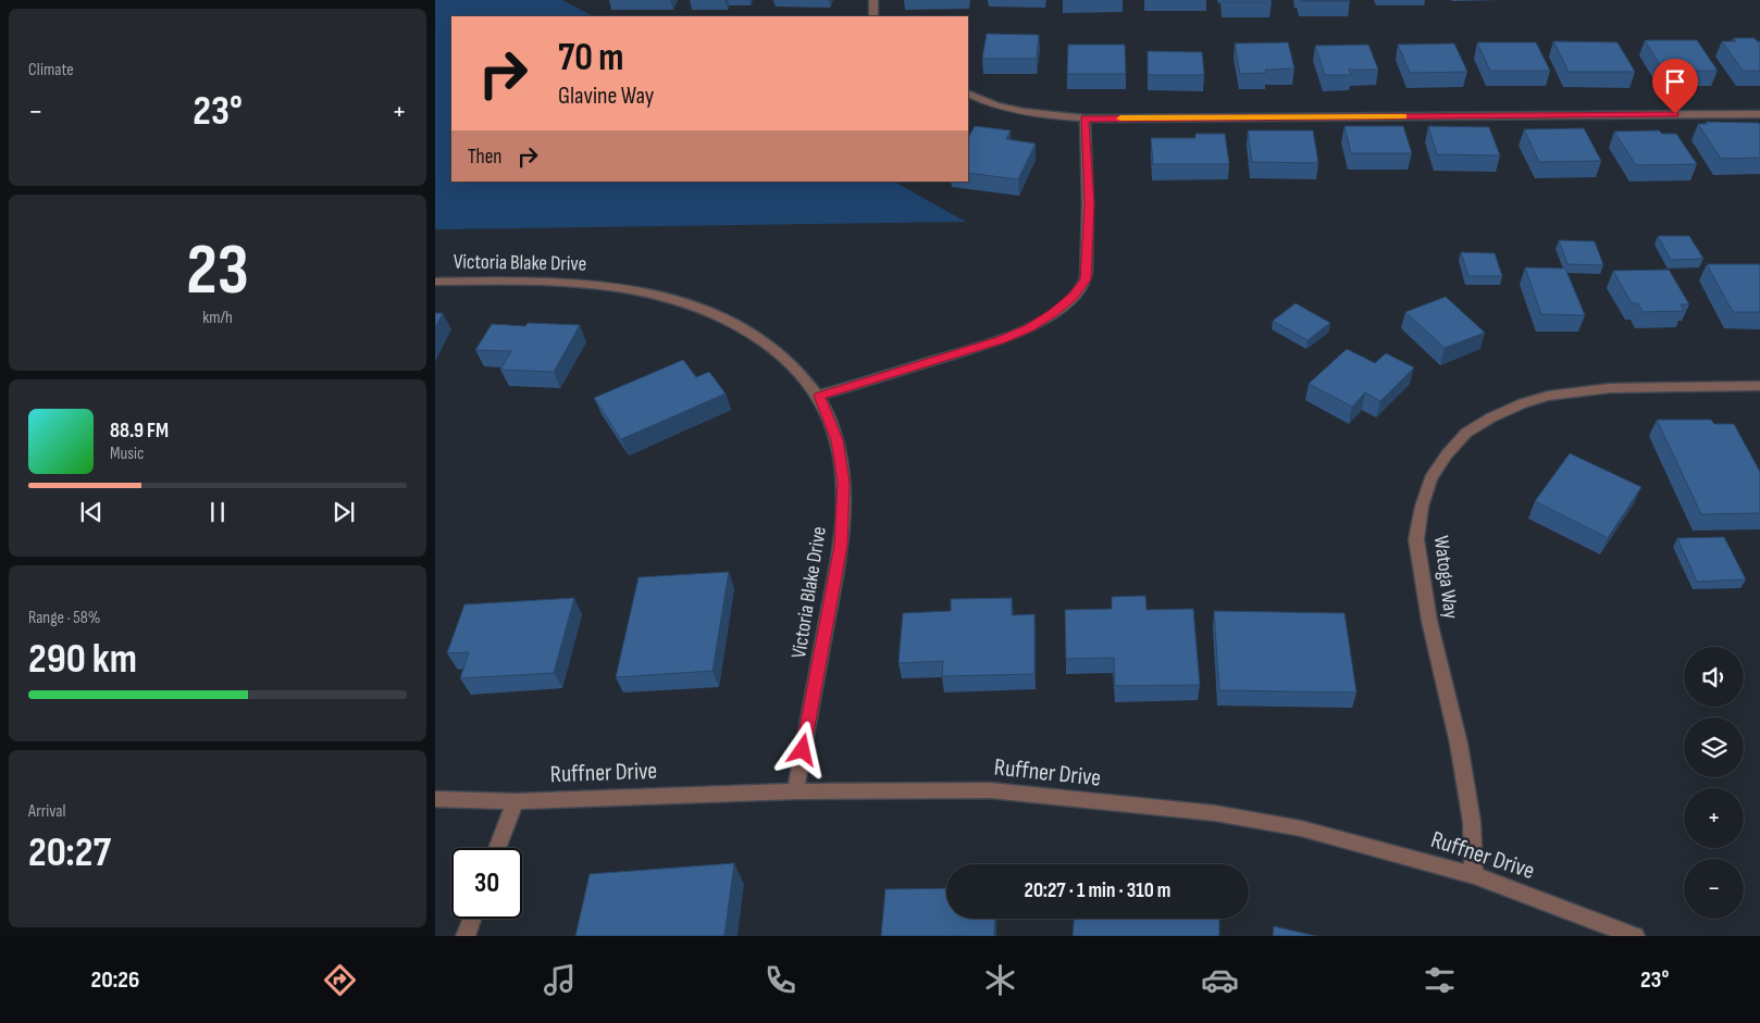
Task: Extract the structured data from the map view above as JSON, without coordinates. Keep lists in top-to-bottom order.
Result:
{
  "streets": {
    "street": ["Victoria Blake Drive", "Watoga Way", "Ruffner Drive"]
  },
  "crossings": [
    ["Victoria Blake Drive", "Ruffner Drive"],
    ["Watoga Way", "Ruffner Drive"]
  ],
  "page": {
    "tile": [
      "Climate",
      ["23", "km/h"],
      ["Range · 58%", "290 km"],
      ["Arrival", "20:27"]
    ],
    "turn": ["70 m", "Glavine Way"],
    "heat": ["−", "23°", "+"],
    "then": "Then",
    "song": ["88.9 FM", "Music"],
    "map_buttons": ["+", "−"],
    "limit": "30",
    "trip": "20:27 · 1 min · 310 m",
    "tabs": ["20:26", "23°"]
  }
}
